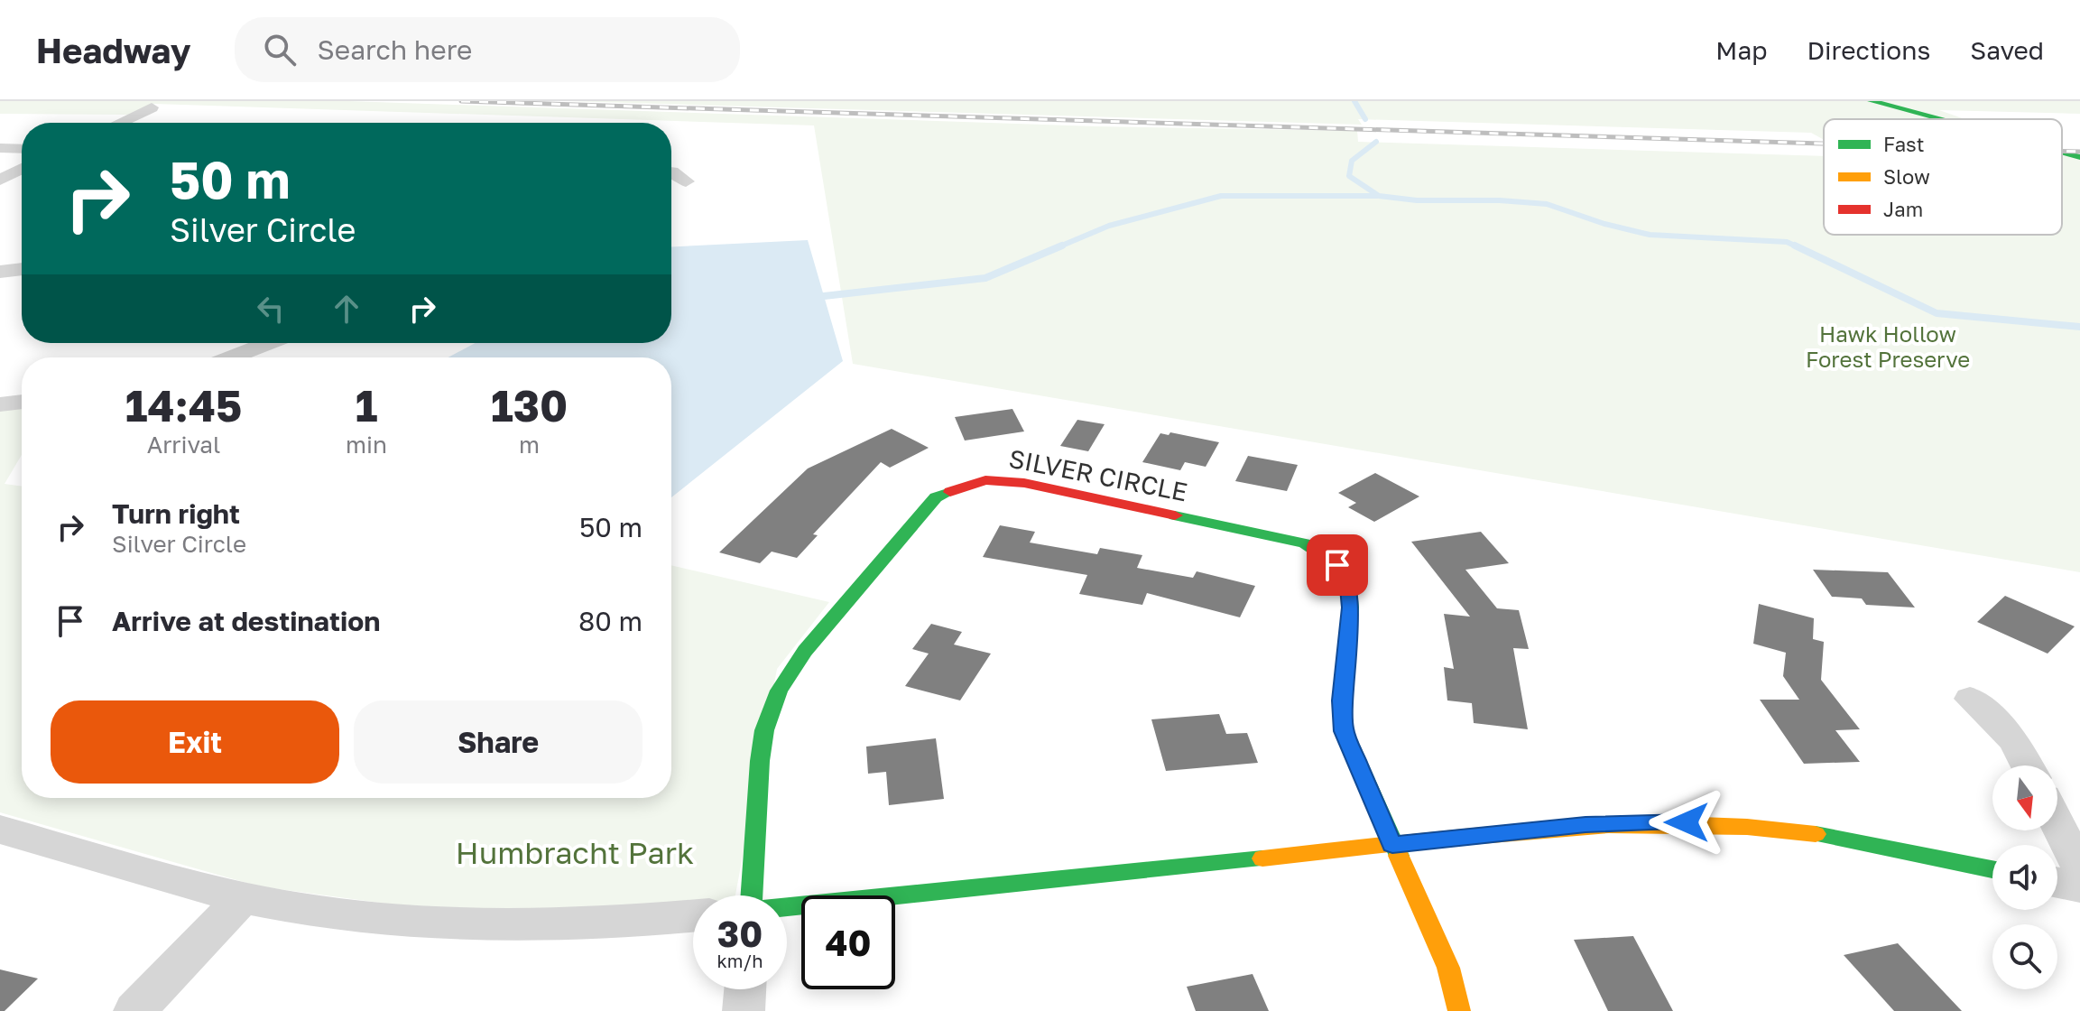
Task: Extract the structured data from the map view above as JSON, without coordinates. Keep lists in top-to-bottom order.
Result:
{
  "streets": {
    "street": ["SILVER CIRCLE"]
  },
  "parks": ["Hawk Hollow Forest Preserve", "Humbracht Park"],
  "legend": ["Fast", "Slow", "Jam"],
  "north": "bottom",
  "page": {
    "header": "Headway",
    "search": "Search here",
    "nav": ["Map", "Directions", "Saved"],
    "turn": ["50 m", "Silver Circle"],
    "eta": [
      "14:45",
      "Arrival",
      "1",
      "min",
      "130",
      "m"
    ],
    "list": [
      {
        "name": "Turn right",
        "note": "Silver Circle",
        "value": "50 m"
      },
      {
        "name": "Arrive at destination",
        "value": "80 m"
      }
    ],
    "buttons": ["Exit", "Share"],
    "speed": "30 km/h",
    "limit": "40"
  }
}
